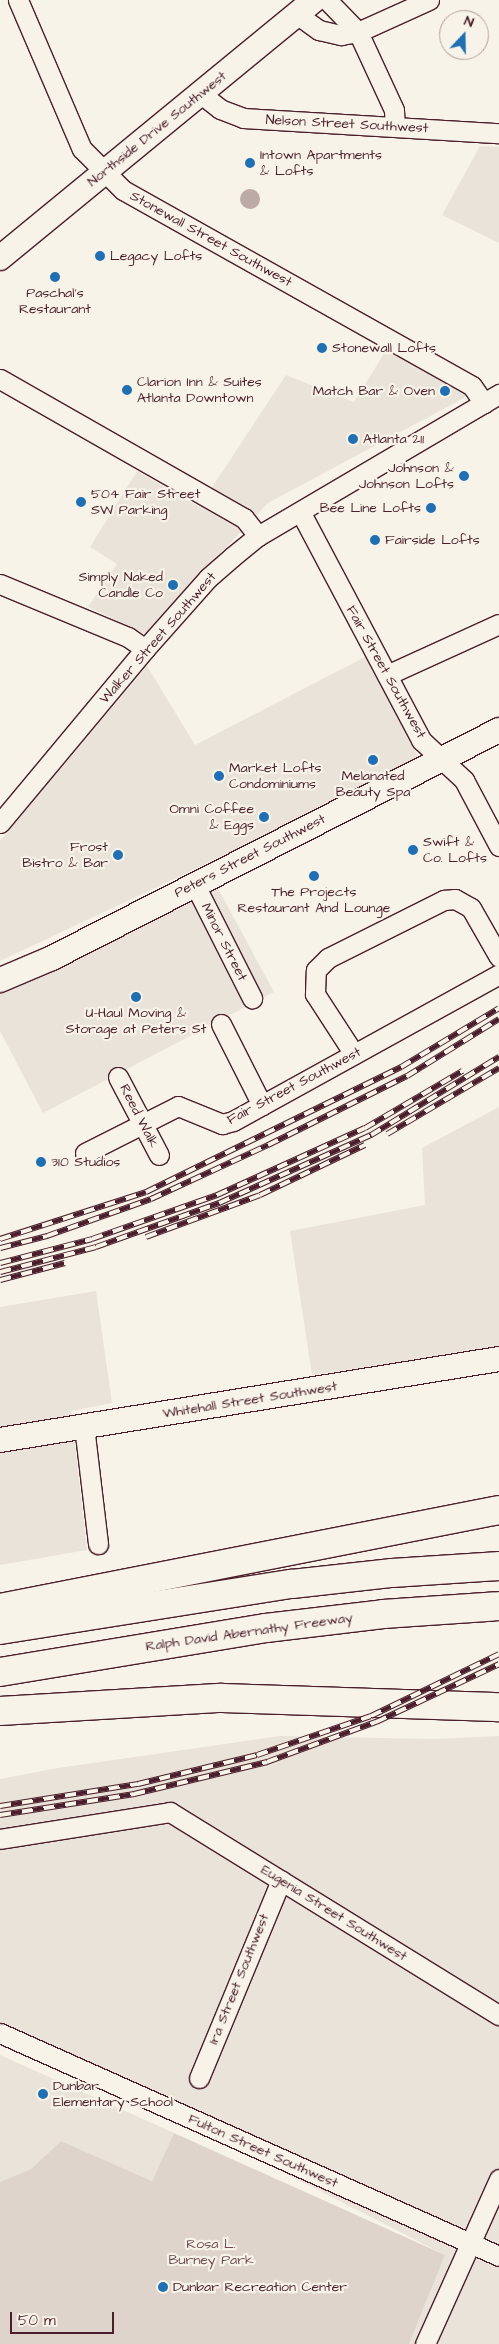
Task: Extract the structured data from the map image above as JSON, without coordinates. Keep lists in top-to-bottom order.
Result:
{
  "streets": {
    "highway": ["Ralph David Abernathy Freeway"],
    "main road": ["Northside Drive Southwest", "Peters Street Southwest", "Whitehall Street Southwest"],
    "street": [
      "Nelson Street Southwest",
      "Stonewall Street Southwest",
      "Walker Street Southwest",
      "Fair Street Southwest",
      "Minor Street",
      "Reed Walk",
      "Eugenia Street Southwest",
      "Ira Street Southwest",
      "Fulton Street Southwest"
    ]
  },
  "crossings": [
    ["Nelson Street Southwest", "Northside Drive Southwest"],
    ["Northside Drive Southwest", "Stonewall Street Southwest"],
    ["Stonewall Street Southwest", "Walker Street Southwest"],
    ["Walker Street Southwest", "Fair Street Southwest"],
    ["Fair Street Southwest", "Peters Street Southwest"],
    ["Fair Street Southwest", "Reed Walk"],
    ["Peters Street Southwest", "Minor Street"],
    ["Eugenia Street Southwest", "Ira Street Southwest"]
  ],
  "parks": ["Rosa L. Burney Park"],
  "places": [
    "Intown Apartments & Lofts",
    "Legacy Lofts",
    "Paschal's Restaurant",
    "Stonewall Lofts",
    "Clarion Inn & Suites Atlanta Downtown",
    "Match Bar & Oven",
    "Atlanta 211",
    "Johnson & Johnson Lofts",
    "504 Fair Street SW Parking",
    "Bee Line Lofts",
    "Fairside Lofts",
    "Simply Naked Candle Co",
    "Melanated Beauty Spa",
    "Market Lofts Condominiums",
    "Omni Coffee & Eggs",
    "Swift & Co. Lofts",
    "Frost Bistro & Bar",
    "The Projects Restaurant And Lounge",
    "U-Haul Moving & Storage at Peters St",
    "310 Studios",
    "Dunbar Elementary School",
    "Dunbar Recreation Center"
  ],
  "scale_bar": "50 m",
  "north": "top"
}
